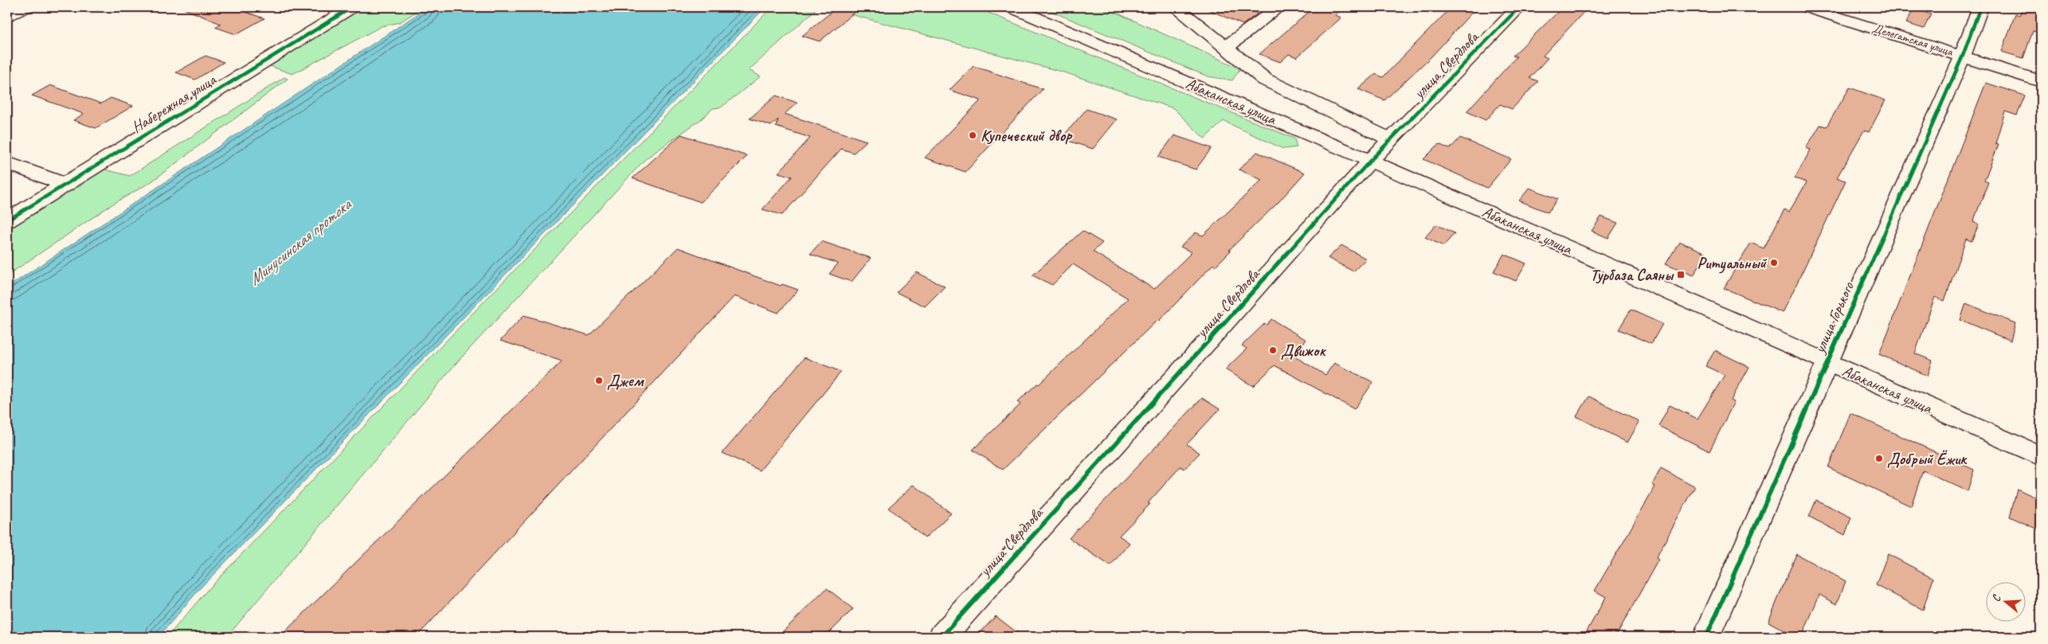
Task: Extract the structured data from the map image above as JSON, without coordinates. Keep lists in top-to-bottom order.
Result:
{
  "streets": {
    "street": [
      "Делегатская улица",
      "улица Свердлова",
      "Абаканская улица",
      "Набережная улица",
      "улица Горького"
    ]
  },
  "crossings": [
    ["Делегатская улица", "улица Горького"],
    ["улица Свердлова", "Абаканская улица"],
    ["Абаканская улица", "улица Горького"]
  ],
  "water": ["Минусинская протока"],
  "places": {
    "other": [
      "Купеческий двор",
      "Ритуальный",
      "Движок",
      "Джем",
      "Добрый Ёжик"
    ],
    "transit": ["Турбаза Саяны"]
  },
  "north": "left"
}
